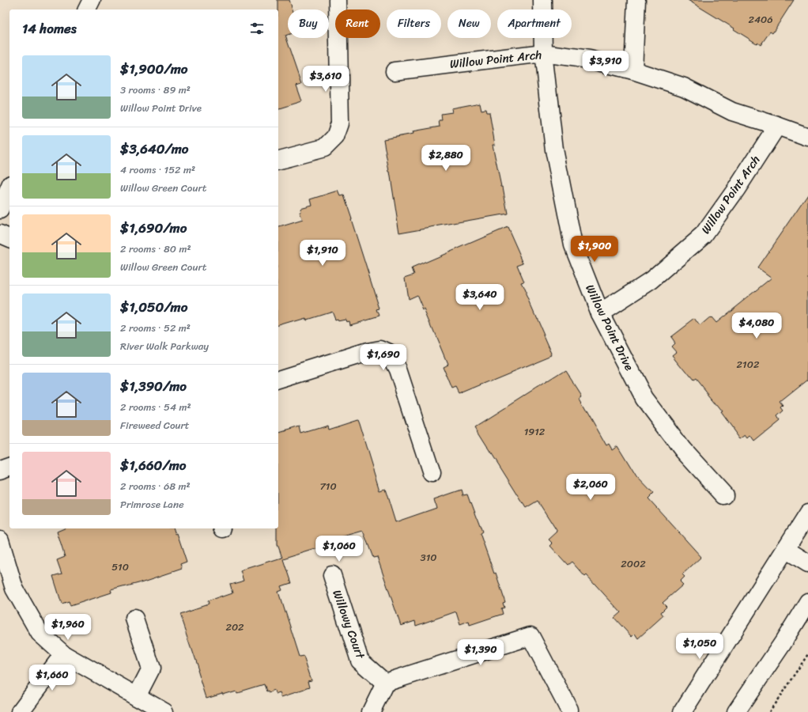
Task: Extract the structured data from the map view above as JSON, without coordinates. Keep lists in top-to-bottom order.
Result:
{
  "streets": {
    "street": ["Willow Point Arch", "Willow Point Drive", "Willowy Court"]
  },
  "crossings": [
    ["Willow Point Arch", "Willow Point Drive"]
  ],
  "house_numbers": [
    "2406",
    "2102",
    "1912",
    "710",
    "310",
    "2002",
    "510",
    "202"
  ],
  "page": {
    "chip": [
      "Buy",
      "Rent",
      "Filters",
      "New",
      "Apartment"
    ],
    "heading": "14 homes",
    "list": [
      {
        "name": "$1,900/mo",
        "note": "3 rooms · 89 m² · Willow Point Drive"
      },
      {
        "name": "$3,640/mo",
        "note": "4 rooms · 152 m² · Willow Green Court"
      },
      {
        "name": "$1,690/mo",
        "note": "2 rooms · 80 m² · Willow Green Court"
      },
      {
        "name": "$1,050/mo",
        "note": "2 rooms · 52 m² · River Walk Parkway"
      },
      {
        "name": "$1,390/mo",
        "note": "2 rooms · 54 m² · Fireweed Court"
      },
      {
        "name": "$1,660/mo",
        "note": "2 rooms · 68 m² · Primrose Lane"
      }
    ],
    "price": [
      "$3,910",
      "$3,610",
      "$2,880",
      "$1,900",
      "$1,910",
      "$3,640",
      "$4,080",
      "$1,690",
      "$2,060",
      "$1,060",
      "$1,960",
      "$1,050",
      "$1,390",
      "$1,660"
    ]
  }
}
